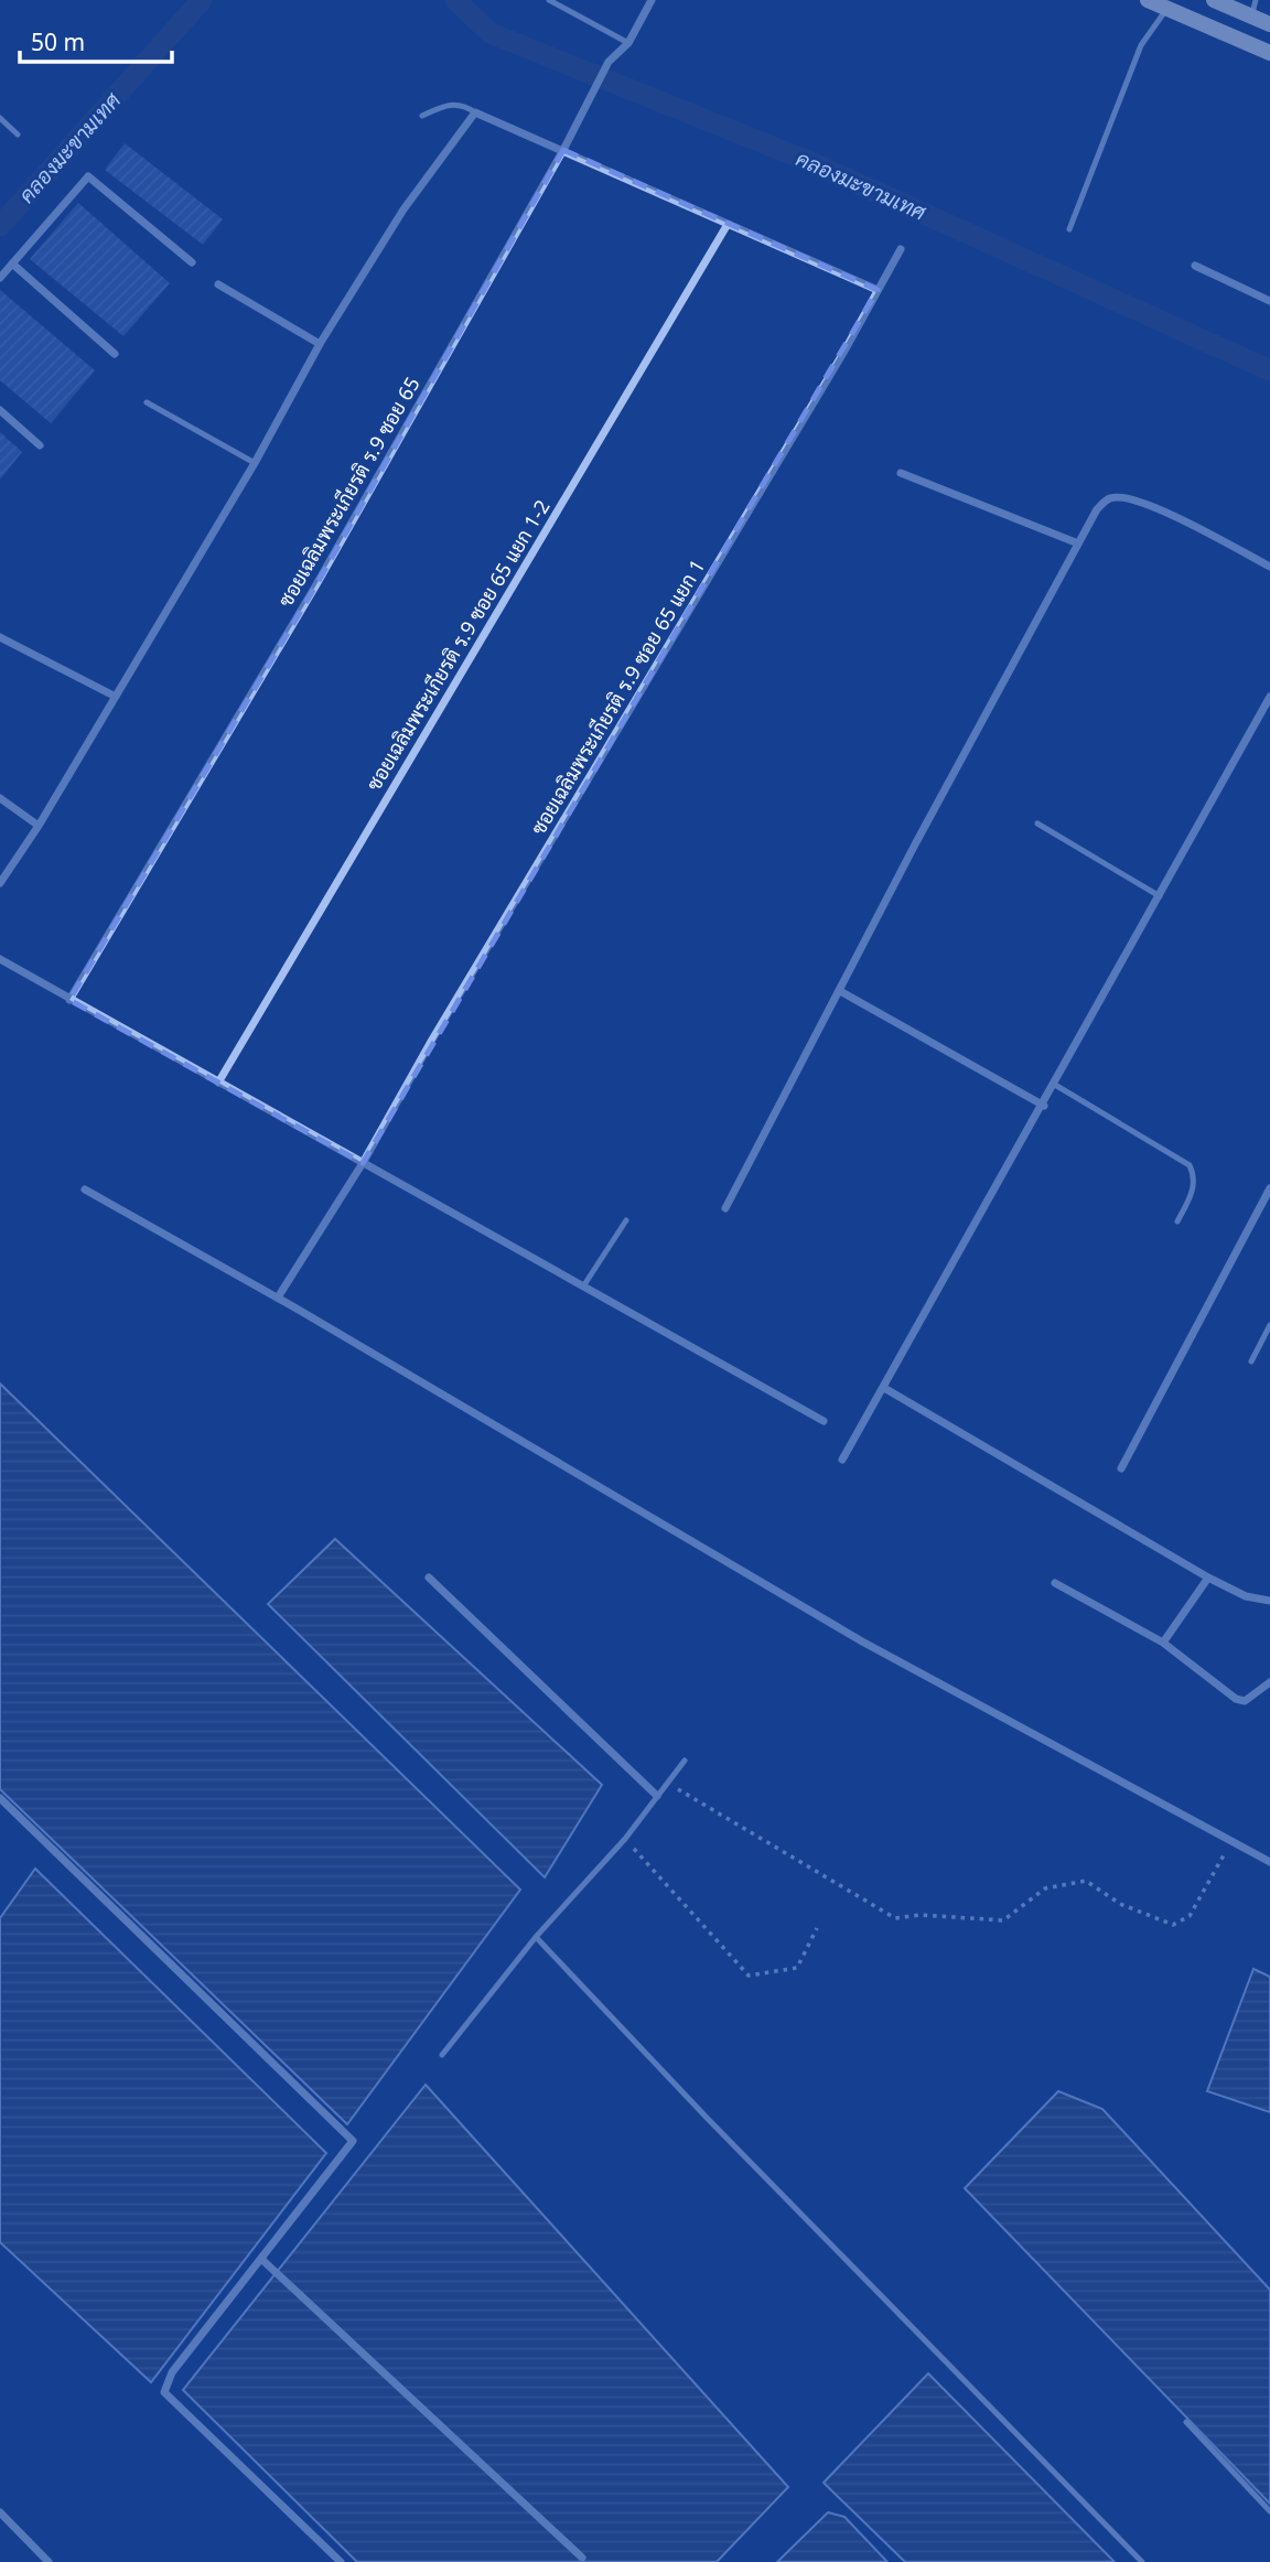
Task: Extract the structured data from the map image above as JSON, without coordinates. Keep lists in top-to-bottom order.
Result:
{
  "streets": {
    "street": ["ซอยเฉลิมพระเกียรติ ร.9 ซอย 65", "ซอยเฉลิมพระเกียรติ ร.9 ซอย 65 แยก 1-2", "ซอยเฉลิมพระเกียรติ ร.9 ซอย 65 แยก 1"]
  },
  "water": ["คลองมะขามเทศ"],
  "scale_bar": "50 m"
}
